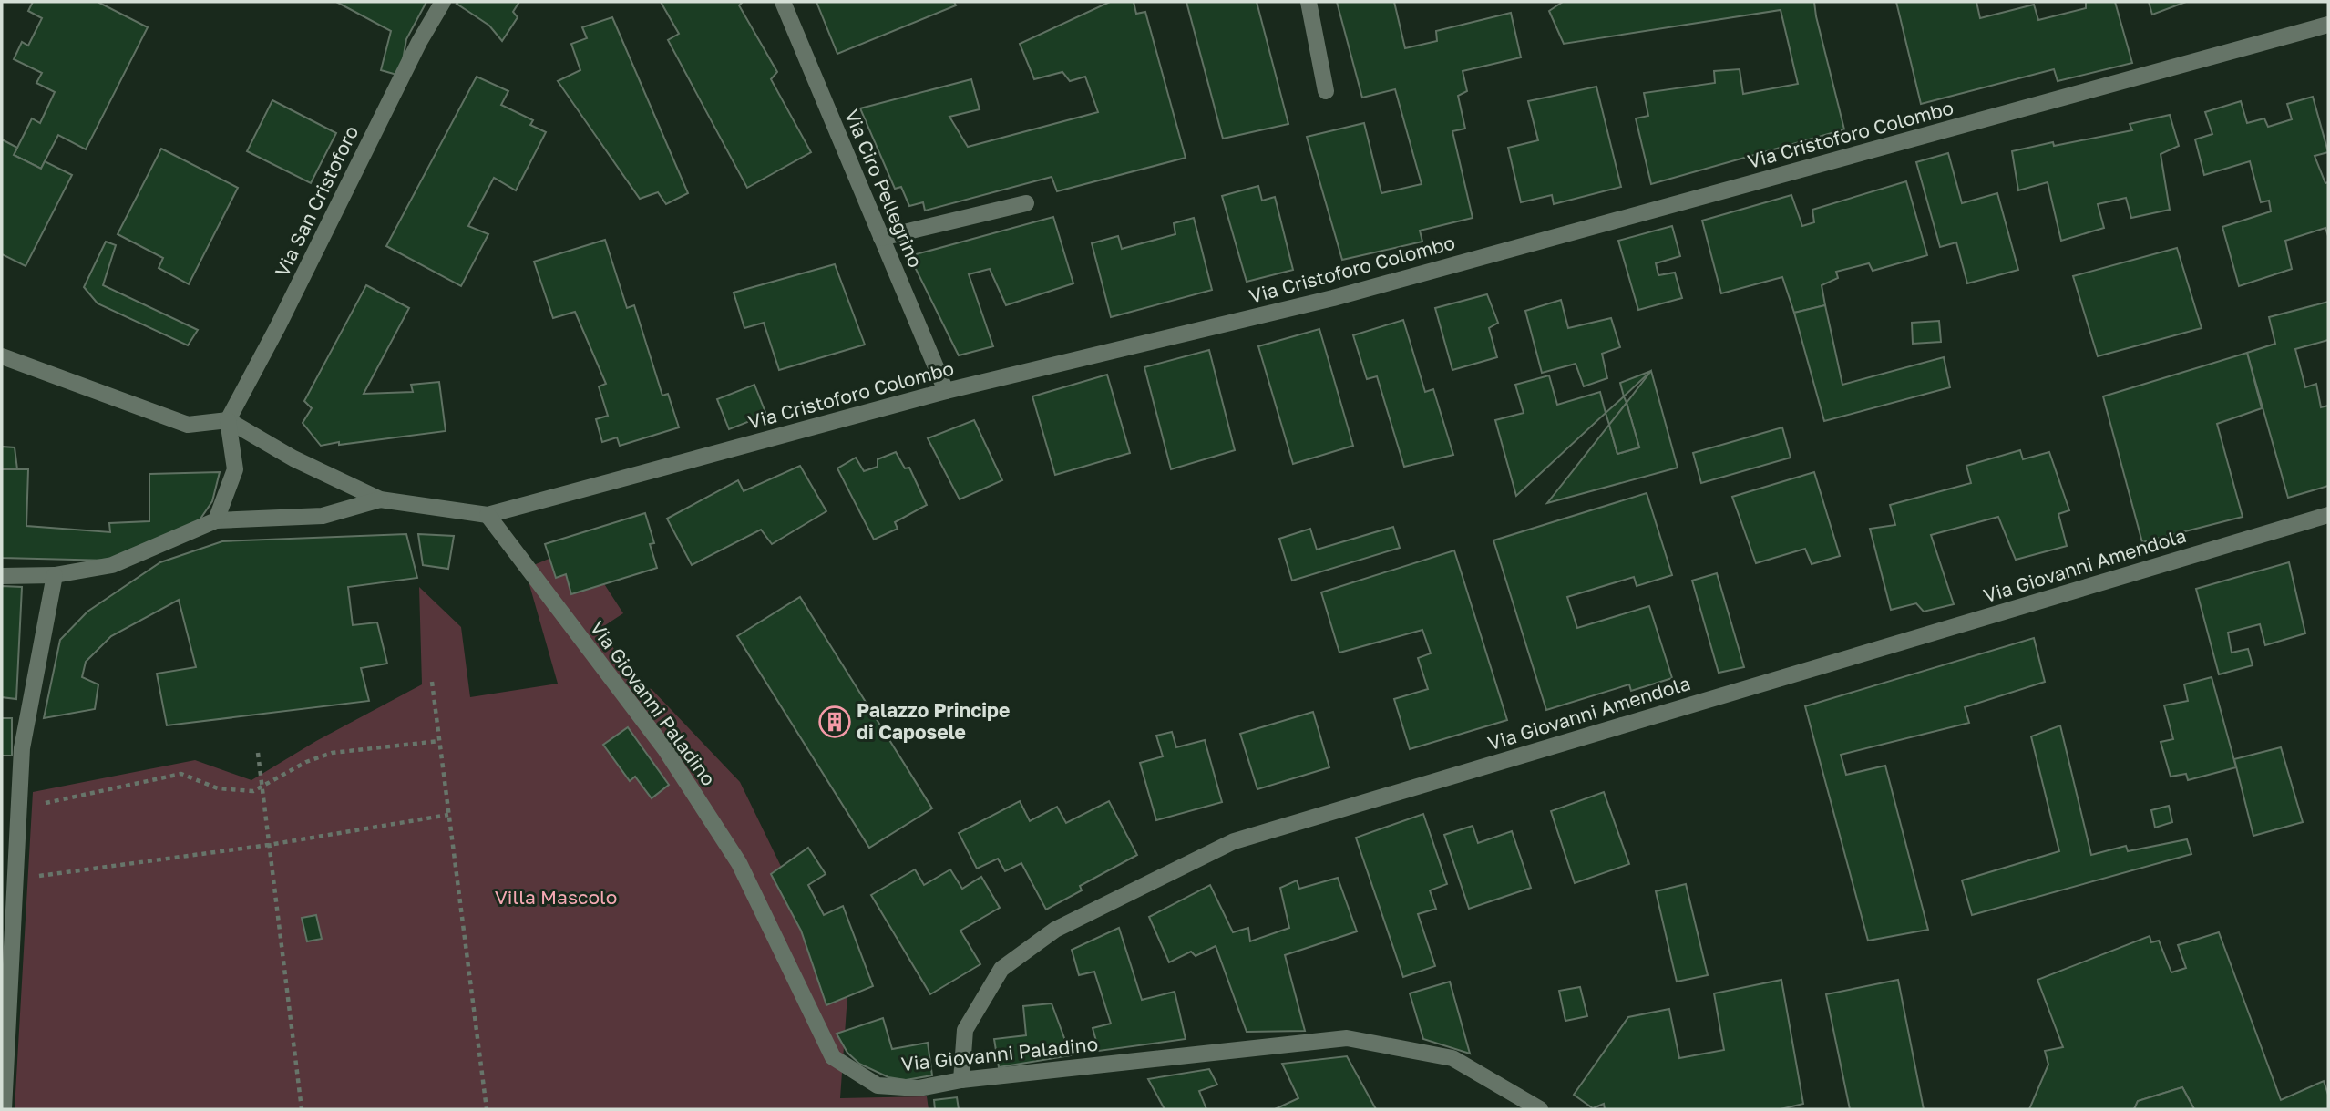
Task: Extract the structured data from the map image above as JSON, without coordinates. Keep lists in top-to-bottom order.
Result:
{
  "streets": {
    "street": [
      "Via Cristoforo Colombo",
      "Via Ciro Pellegrino",
      "Via San Cristoforo",
      "Via Giovanni Amendola",
      "Via Giovanni Paladino"
    ]
  },
  "crossings": [
    ["Via Cristoforo Colombo", "Via Ciro Pellegrino"],
    ["Via Cristoforo Colombo", "Via Giovanni Paladino"],
    ["Via Giovanni Amendola", "Via Giovanni Paladino"]
  ],
  "parks": ["Villa Mascolo"],
  "places": {
    "building": ["Palazzo Principe di Caposele"]
  }
}
